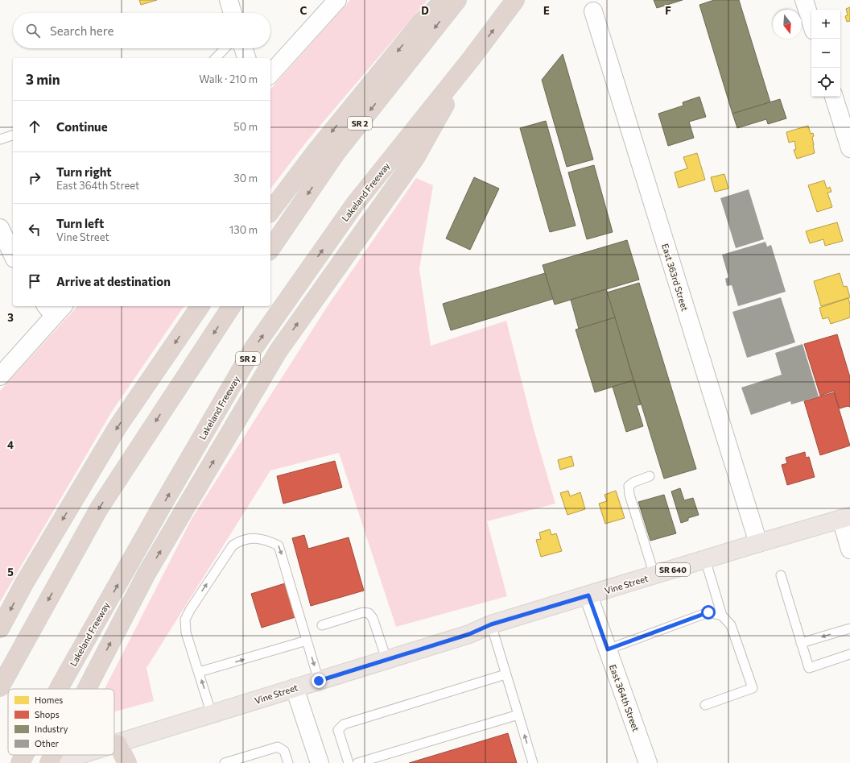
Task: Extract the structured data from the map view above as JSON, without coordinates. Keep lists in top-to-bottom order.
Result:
{
  "streets": {
    "highway": ["SR 2", "Lakeland Freeway"],
    "main road": ["SR 640", "Vine Street"],
    "street": ["East 363rd Street", "East 364th Street"]
  },
  "crossings": [
    ["East 363rd Street", "Vine Street"],
    ["Vine Street", "East 364th Street"]
  ],
  "legend": [
    "Homes",
    "Shops",
    "Industry",
    "Other"
  ],
  "north": "bottom",
  "page": {
    "map_buttons": ["+", "−"],
    "search": "Search here",
    "heading": ["3 min", "Walk · 210 m"],
    "list": [
      ["Continue", "50 m"],
      ["Turn right", "East 364th Street", "30 m"],
      ["Turn left", "Vine Street", "130 m"],
      "Arrive at destination"
    ]
  },
  "grid": {
    "columns": [
      "C",
      "D",
      "E",
      "F"
    ],
    "rows": ["3", "4", "5"]
  }
}
